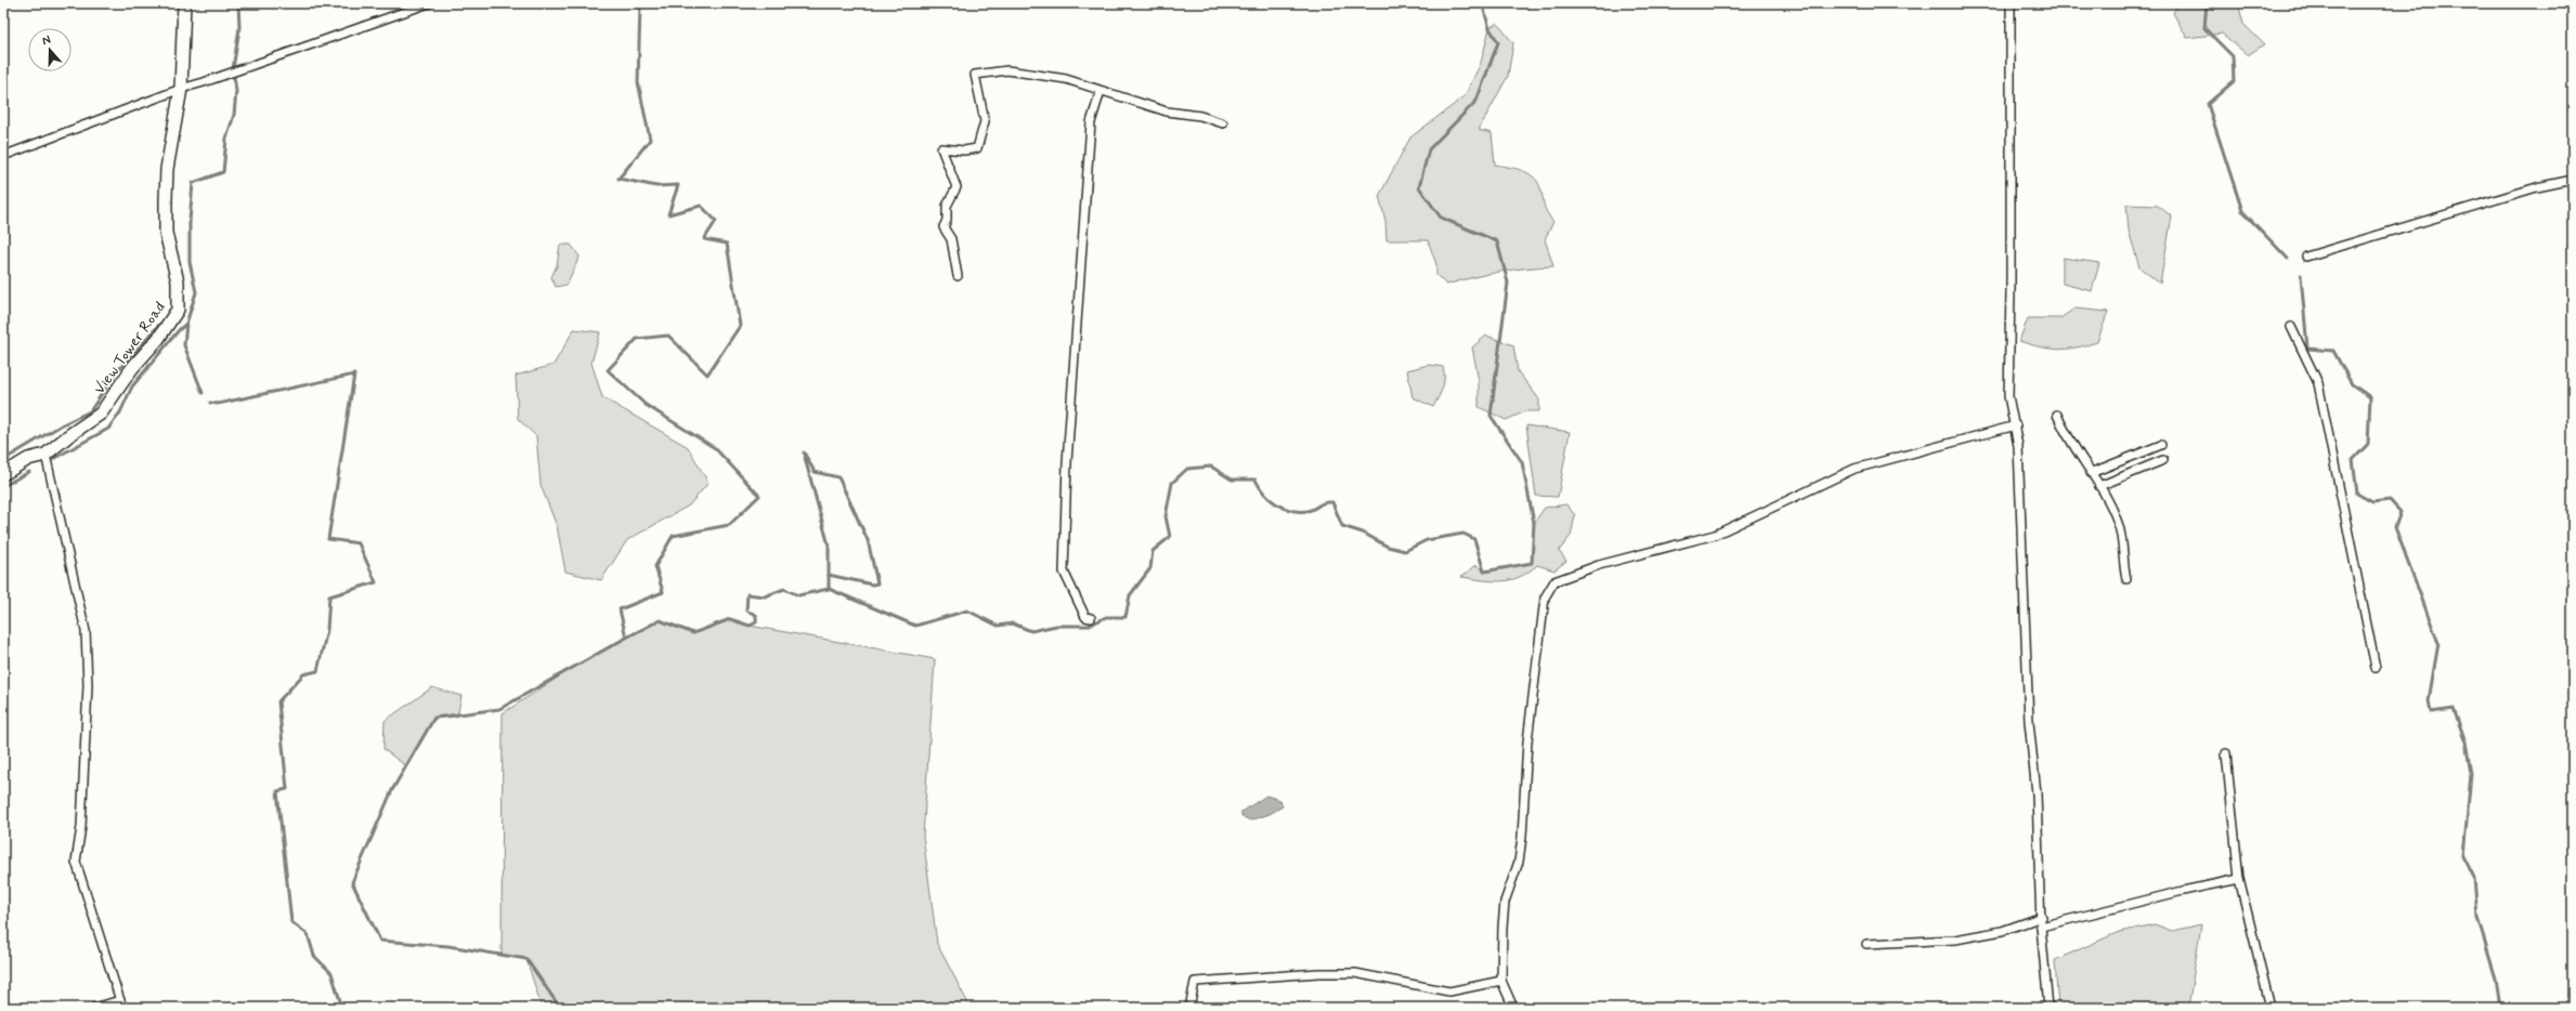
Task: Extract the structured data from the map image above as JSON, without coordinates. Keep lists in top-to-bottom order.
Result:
{
  "streets": {
    "street": ["View Tower Road"]
  },
  "north": "top"
}
